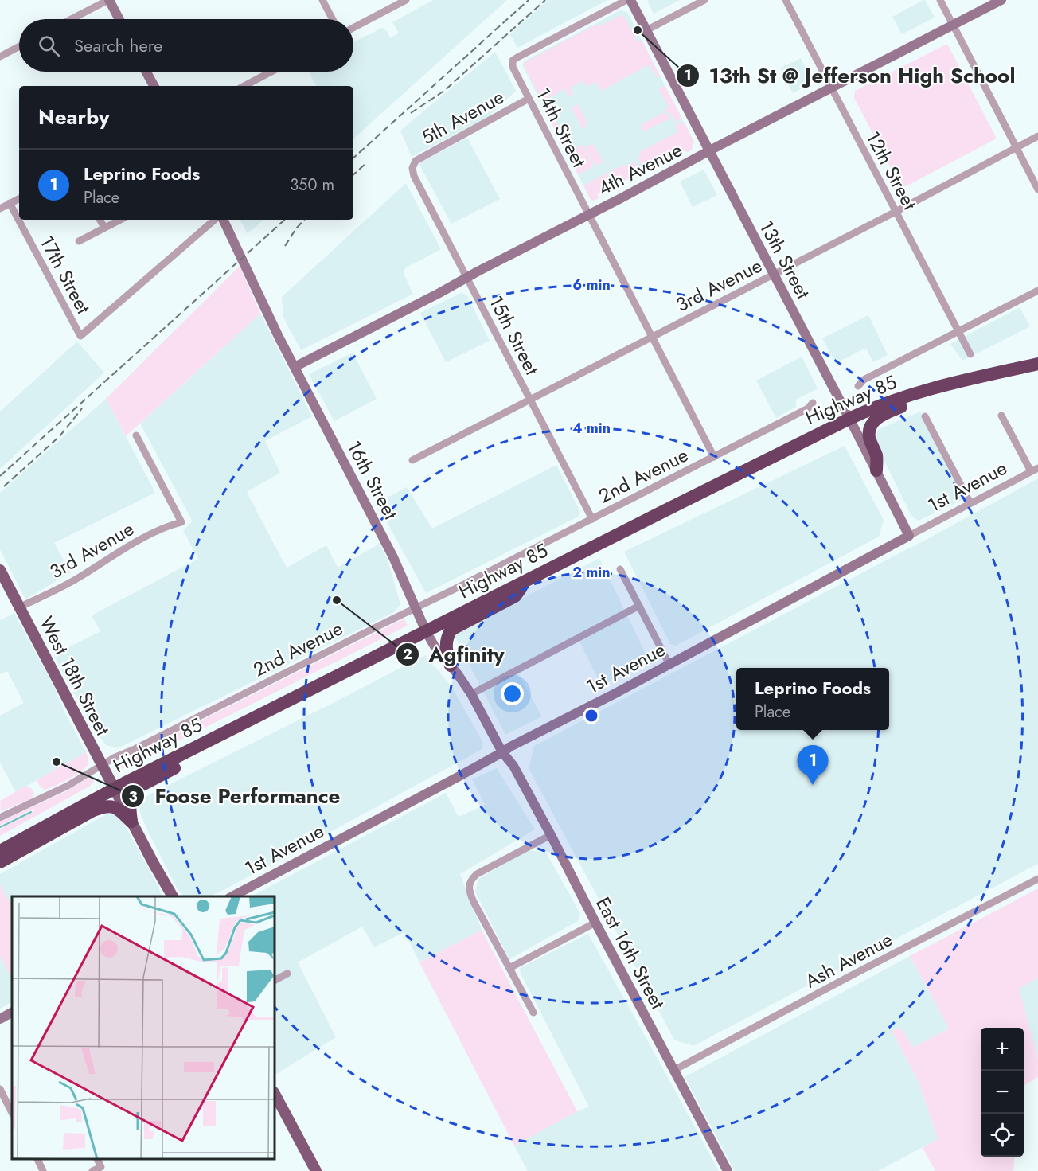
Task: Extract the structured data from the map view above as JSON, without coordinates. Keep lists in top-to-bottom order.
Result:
{
  "streets": {
    "highway": ["Highway 85"],
    "main road": ["West 18th Street"],
    "street": [
      "5th Avenue",
      "14th Street",
      "4th Avenue",
      "12th Street",
      "13th Street",
      "17th Street",
      "3rd Avenue",
      "15th Street",
      "2nd Avenue",
      "16th Street",
      "1st Avenue",
      "East 16th Street",
      "Ash Avenue"
    ]
  },
  "crossings": [
    ["5th Avenue", "14th Street"],
    ["5th Avenue", "13th Street"],
    ["5th Avenue", "15th Street"],
    ["14th Street", "4th Avenue"],
    ["14th Street", "3rd Avenue"],
    ["14th Street", "2nd Avenue"],
    ["4th Avenue", "12th Street"],
    ["4th Avenue", "13th Street"],
    ["4th Avenue", "15th Street"],
    ["4th Avenue", "16th Street"],
    ["12th Street", "3rd Avenue"],
    ["13th Street", "3rd Avenue"],
    ["13th Street", "Highway 85"],
    ["13th Street", "1st Avenue"],
    ["3rd Avenue", "15th Street"],
    ["3rd Avenue", "West 18th Street"],
    ["15th Street", "2nd Avenue"],
    ["Highway 85", "16th Street"],
    ["Highway 85", "West 18th Street"],
    ["2nd Avenue", "16th Street"],
    ["2nd Avenue", "West 18th Street"],
    ["16th Street", "1st Avenue"],
    ["16th Street", "East 16th Street"],
    ["1st Avenue", "East 16th Street"],
    ["East 16th Street", "Ash Avenue"]
  ],
  "places": ["13th St @ Jefferson High School", "Agfinity", "Foose Performance"],
  "page": {
    "search": "Search here",
    "heading": "Nearby",
    "list": [
      {
        "mark": "1",
        "name": "Leprino Foods",
        "note": "Place",
        "value": "350 m"
      }
    ],
    "popup": ["Leprino Foods", "Place"],
    "pins": "1",
    "map_buttons": ["+", "−"]
  },
  "rings": ["6 min", "4 min", "2 min"]
}
